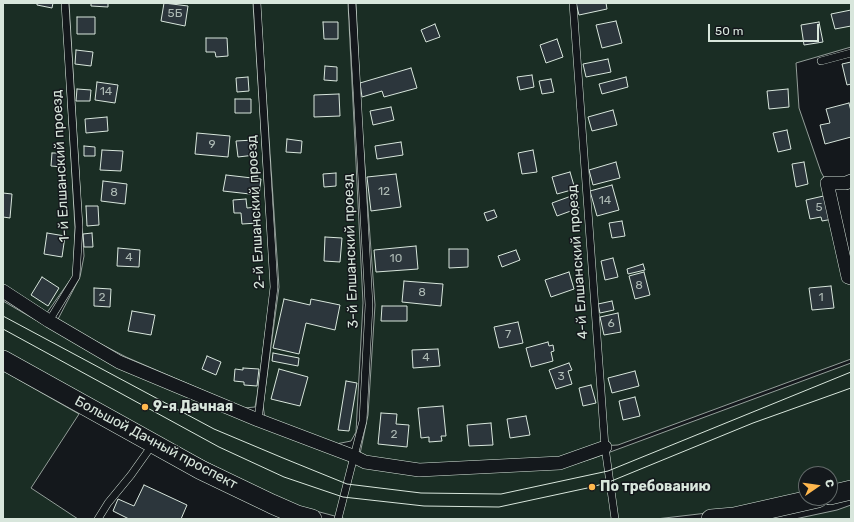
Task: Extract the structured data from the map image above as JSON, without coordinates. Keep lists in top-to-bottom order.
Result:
{
  "streets": {
    "main road": ["Большой Дачный проспект"],
    "lane": [
      "1-й Елшанский проезд",
      "2-й Елшанский проезд",
      "3-й Елшанский проезд",
      "4-й Елшанский проезд"
    ]
  },
  "places": ["9-я Дачная", "По требованию"],
  "house_numbers": [
    "5Б",
    "14",
    "9",
    "12",
    "8",
    "14",
    "5",
    "4",
    "10",
    "8",
    "8",
    "2",
    "1",
    "6",
    "7",
    "4",
    "3",
    "2"
  ],
  "scale_bar": "50 m",
  "north": "right"
}
